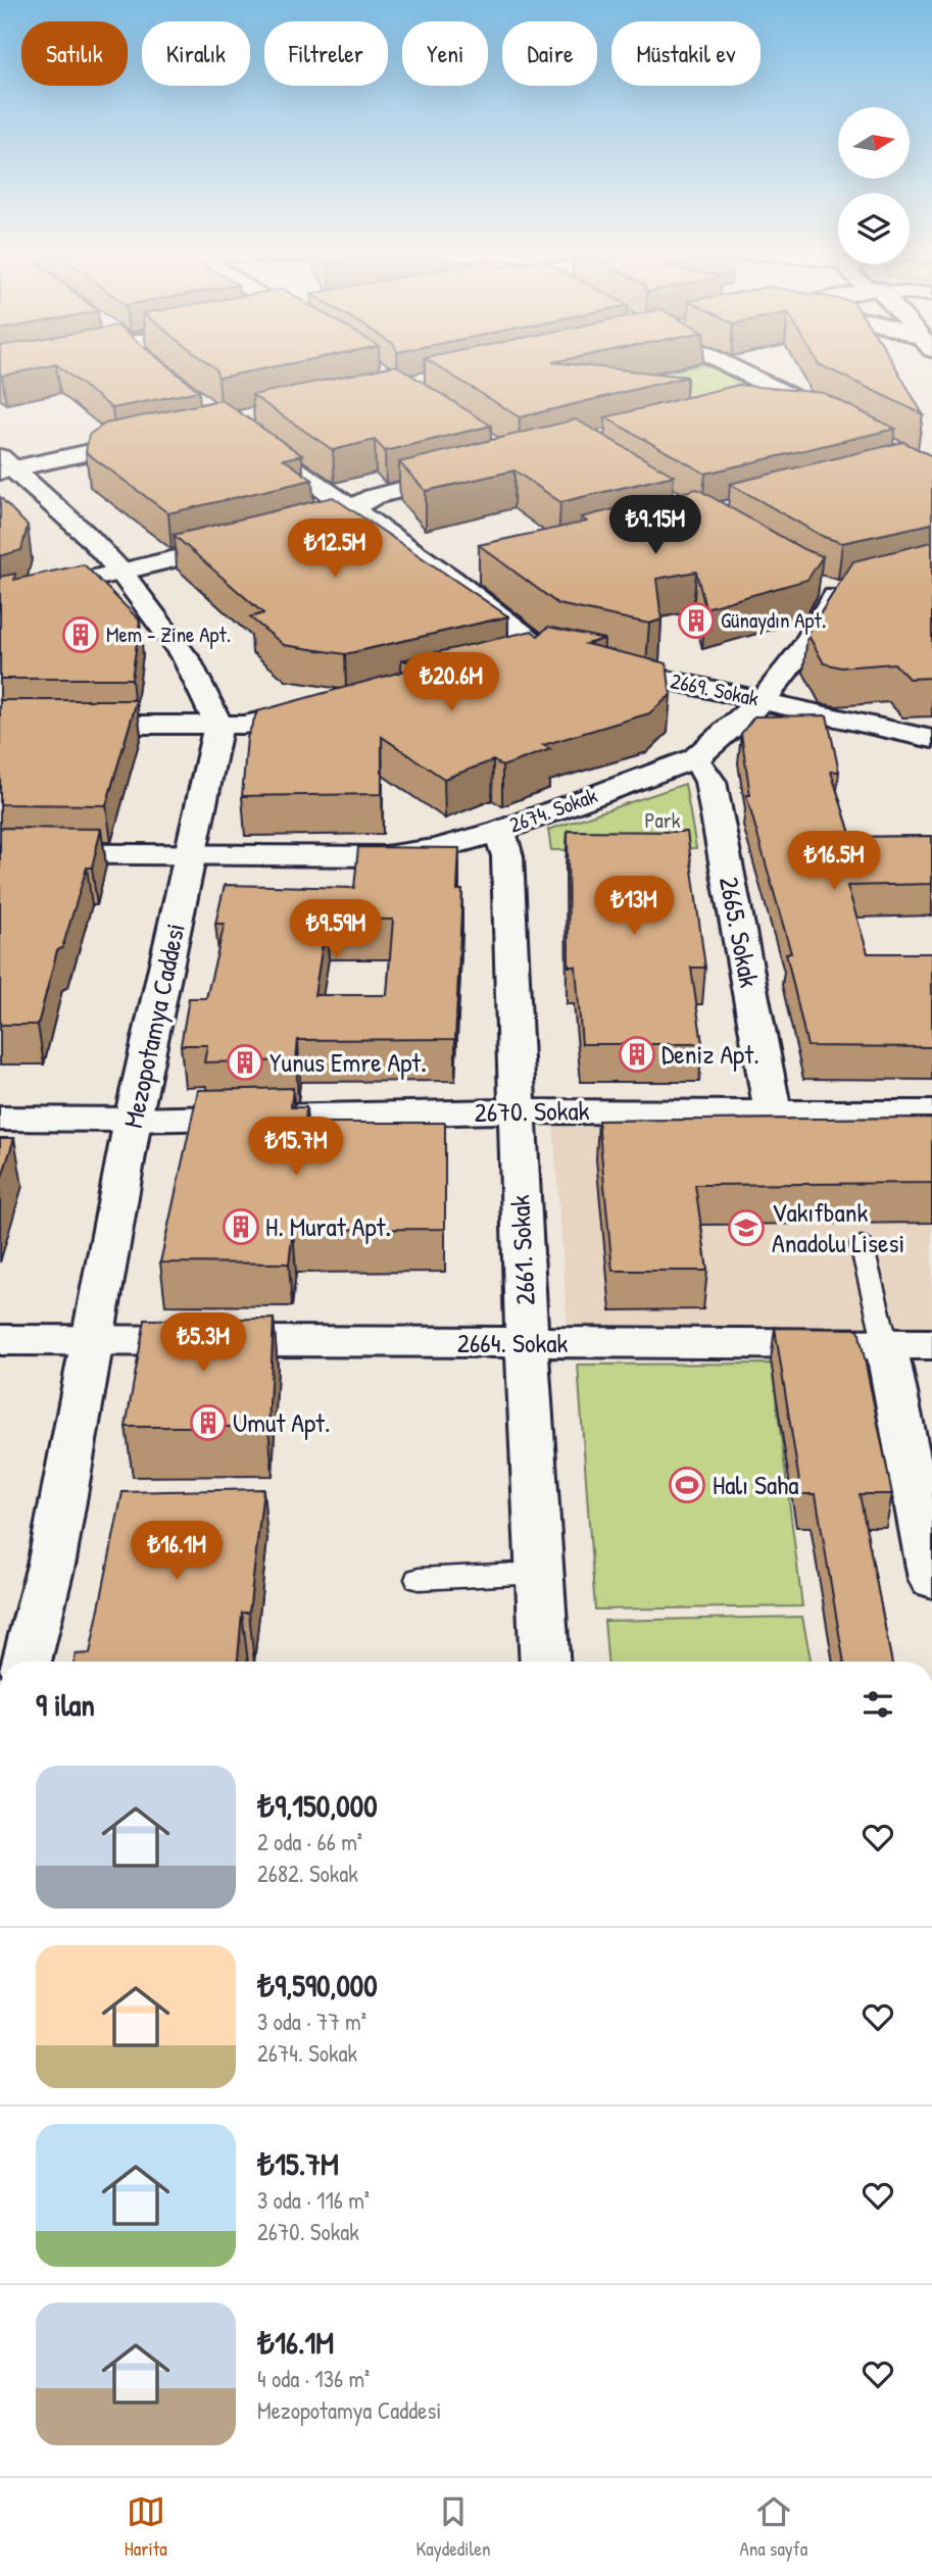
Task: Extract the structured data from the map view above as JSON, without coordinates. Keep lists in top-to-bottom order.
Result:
{
  "streets": {
    "main road": [
      "2669. Sokak",
      "2674. Sokak",
      "2665. Sokak",
      "Mezopotamya Caddesi",
      "2670. Sokak",
      "2661. Sokak",
      "2664. Sokak"
    ]
  },
  "crossings": [
    ["2669. Sokak", "2674. Sokak"],
    ["2674. Sokak", "2665. Sokak"],
    ["2674. Sokak", "Mezopotamya Caddesi"],
    ["2674. Sokak", "2661. Sokak"],
    ["2665. Sokak", "2670. Sokak"],
    ["Mezopotamya Caddesi", "2670. Sokak"],
    ["Mezopotamya Caddesi", "2664. Sokak"],
    ["2670. Sokak", "2661. Sokak"],
    ["2661. Sokak", "2664. Sokak"]
  ],
  "parks": ["Park"],
  "places": {
    "building": [
      "Günaydın Apt.",
      "Mem - Zine Apt.",
      "Deniz Apt.",
      "Yunus Emre Apt.",
      "H. Murat Apt.",
      "Umut Apt."
    ],
    "school or university": ["Vakıfbank Anadolu Lisesi"],
    "sports": ["Halı Saha"]
  },
  "north": "right",
  "page": {
    "chip": [
      "Satılık",
      "Kiralık",
      "Filtreler",
      "Yeni",
      "Daire",
      "Müstakil ev"
    ],
    "price": [
      "₺9.15M",
      "₺12.5M",
      "₺20.6M",
      "₺16.5M",
      "₺13M",
      "₺9.59M",
      "₺15.7M",
      "₺5.3M",
      "₺16.1M"
    ],
    "heading": "9 ilan",
    "list": [
      {
        "name": "₺9,150,000",
        "note": "2 oda · 66 m² · 2682. Sokak"
      },
      {
        "name": "₺9,590,000",
        "note": "3 oda · 77 m² · 2674. Sokak"
      },
      {
        "name": "₺15.7M",
        "note": "3 oda · 116 m² · 2670. Sokak"
      },
      {
        "name": "₺16.1M",
        "note": "4 oda · 136 m² · Mezopotamya Caddesi"
      }
    ],
    "tabs": ["Harita", "Kaydedilen", "Ana sayfa"]
  }
}
